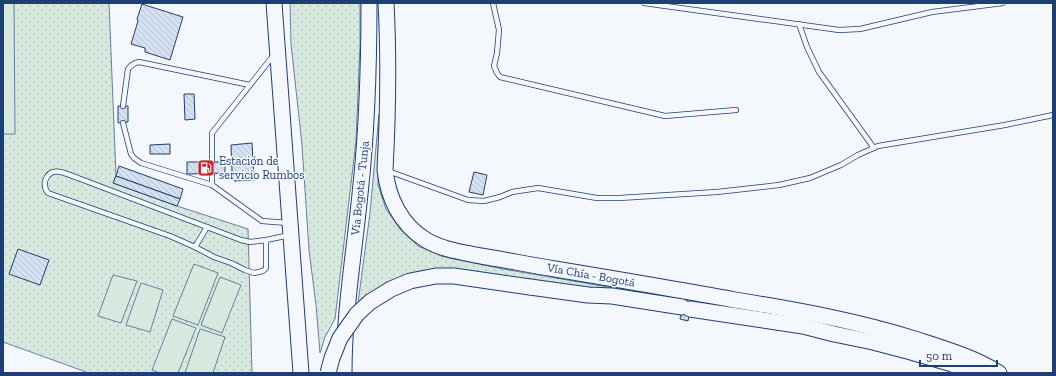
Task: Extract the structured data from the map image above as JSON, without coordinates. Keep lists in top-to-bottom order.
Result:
{
  "streets": {
    "highway": ["Vía Bogotá - Tunja", "Vía Chía - Bogotá"]
  },
  "places": {
    "fuel station": ["Estación de servicio Rumbos"]
  },
  "scale_bar": "50 m"
}
